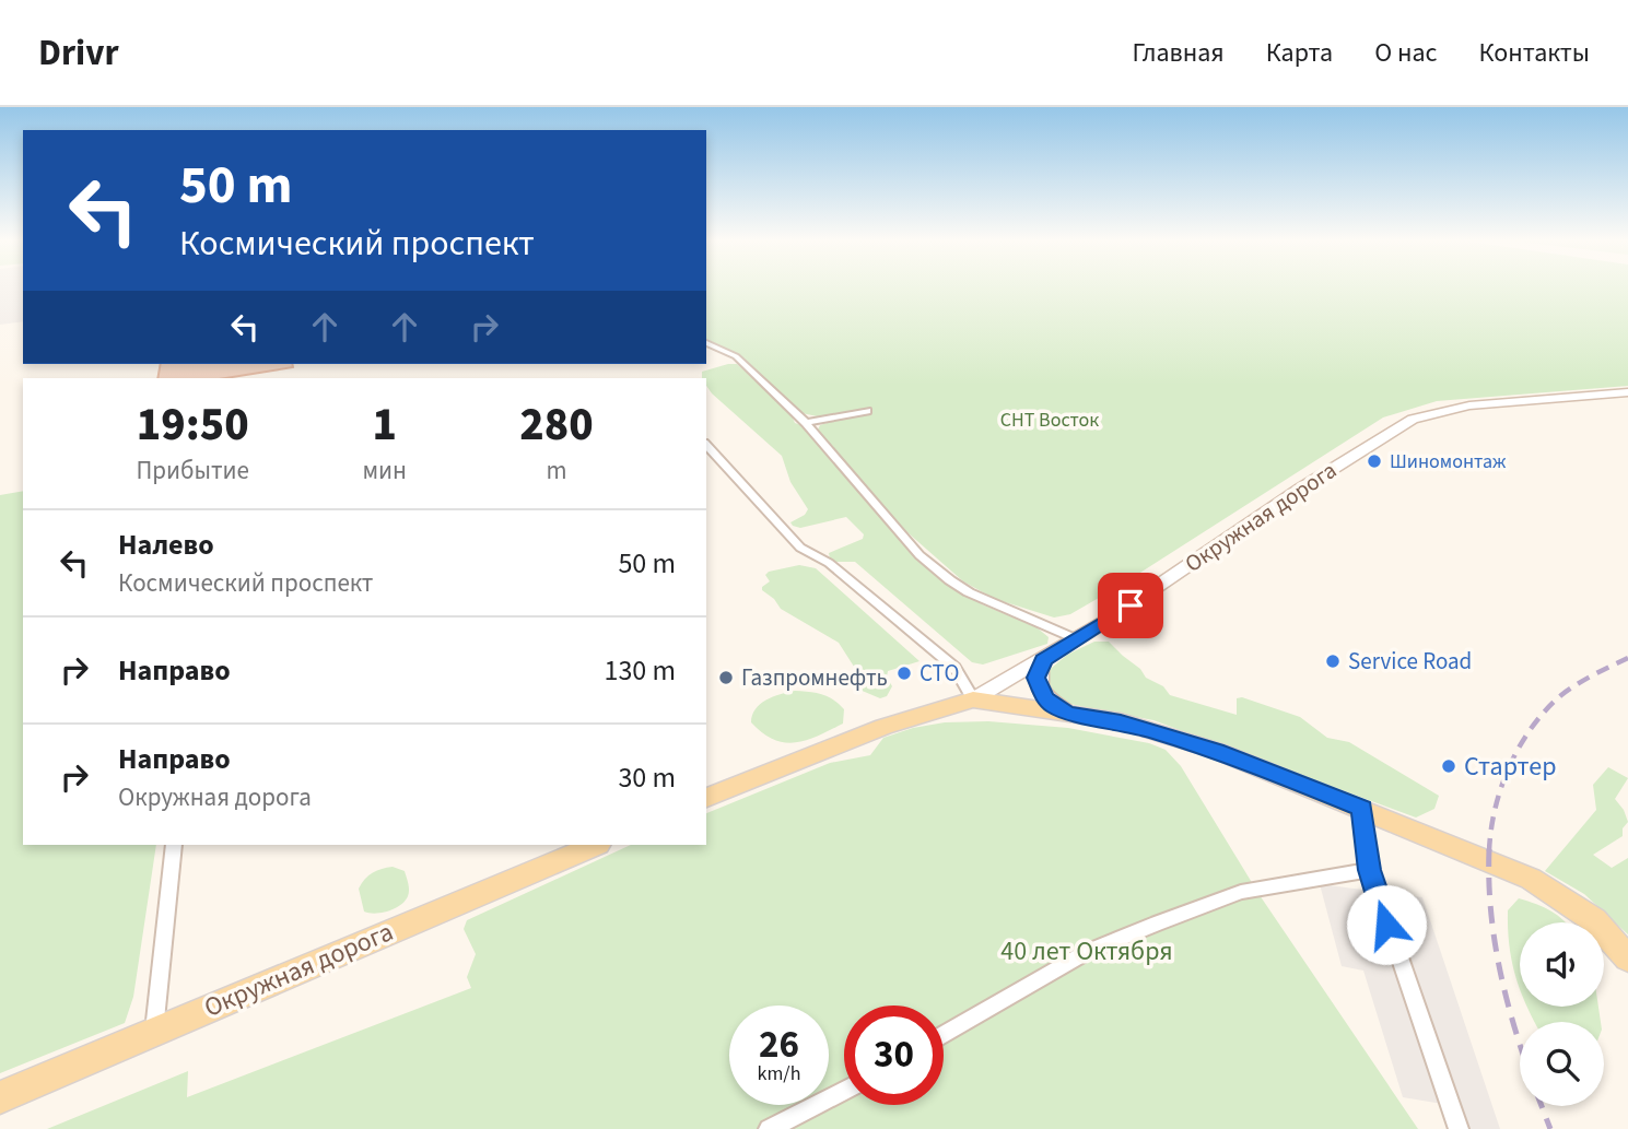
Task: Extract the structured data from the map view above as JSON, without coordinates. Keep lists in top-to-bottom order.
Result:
{
  "streets": {
    "main road": ["Окружная дорога"]
  },
  "parks": ["СНТ Восток", "40 лет Октября"],
  "places": [
    "Шиномонтаж",
    "Service Road",
    "СТО",
    "Газпромнефть",
    "Стартер"
  ],
  "page": {
    "header": "Drivr",
    "nav": [
      "Главная",
      "Карта",
      "О нас",
      "Контакты"
    ],
    "turn": ["50 m", "Космический проспект"],
    "eta": [
      "19:50",
      "Прибытие",
      "1",
      "мин",
      "280",
      "m"
    ],
    "list": [
      {
        "name": "Налево",
        "note": "Космический проспект",
        "value": "50 m"
      },
      {
        "name": "Направо",
        "value": "130 m"
      },
      {
        "name": "Направо",
        "note": "Окружная дорога",
        "value": "30 m"
      }
    ],
    "speed": "26 km/h",
    "limit": "30"
  }
}
